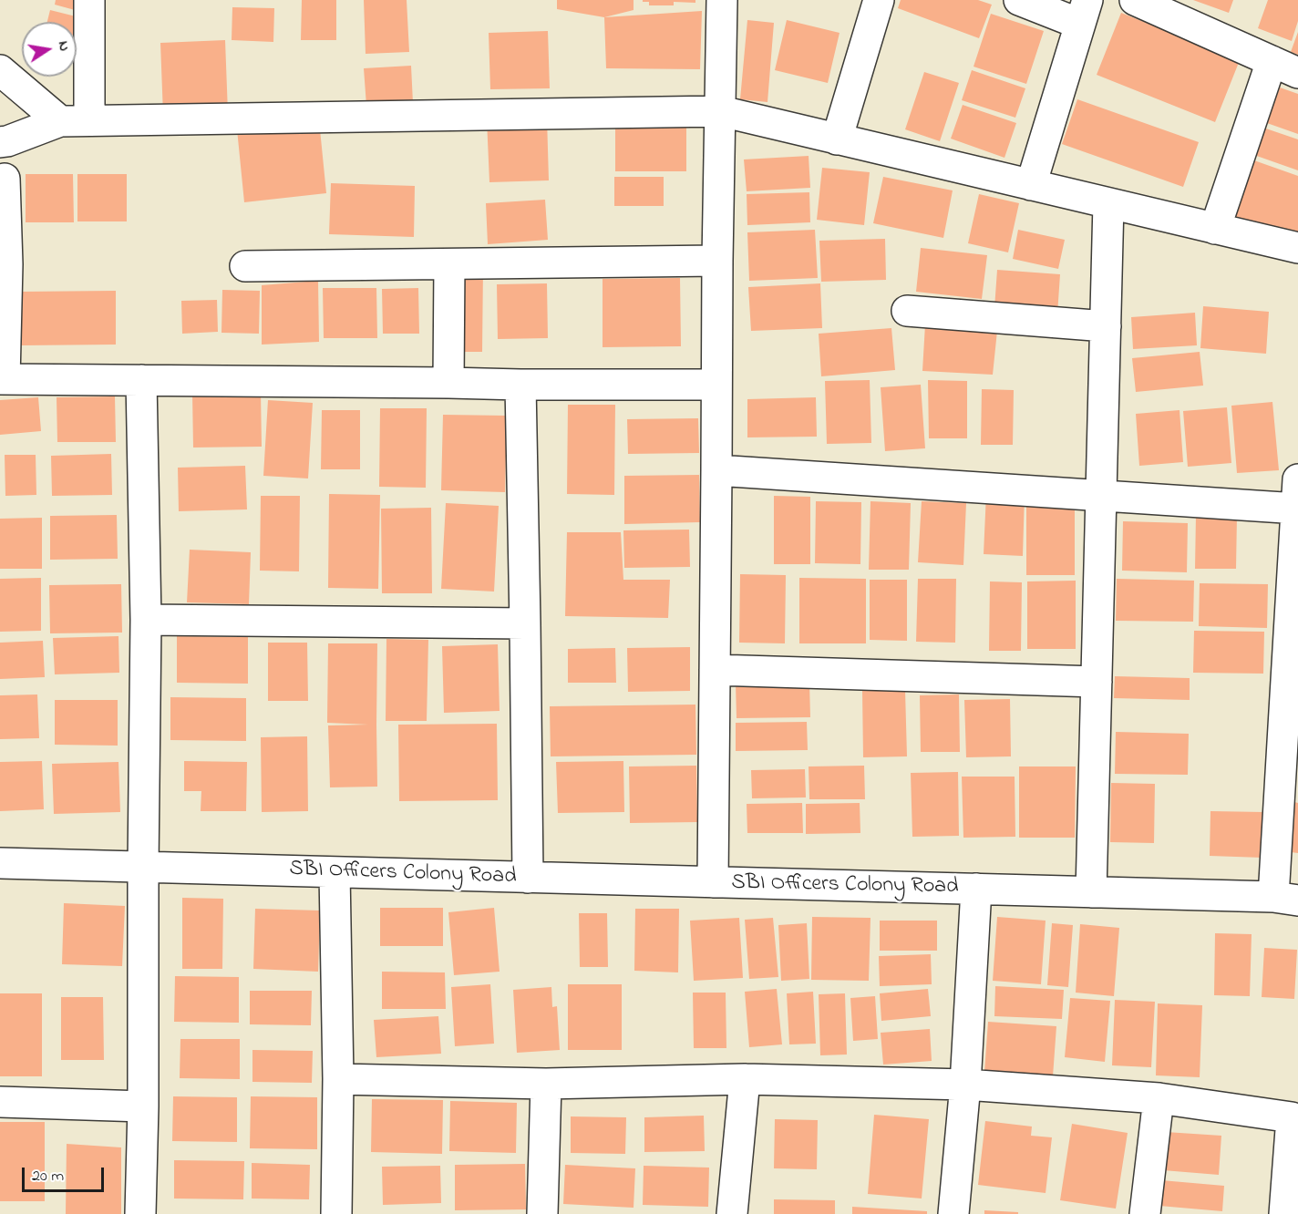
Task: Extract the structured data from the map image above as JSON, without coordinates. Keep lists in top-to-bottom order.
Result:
{
  "streets": {
    "street": ["SBI Officers Colony Road"]
  },
  "scale_bar": "20 m",
  "north": "right"
}
